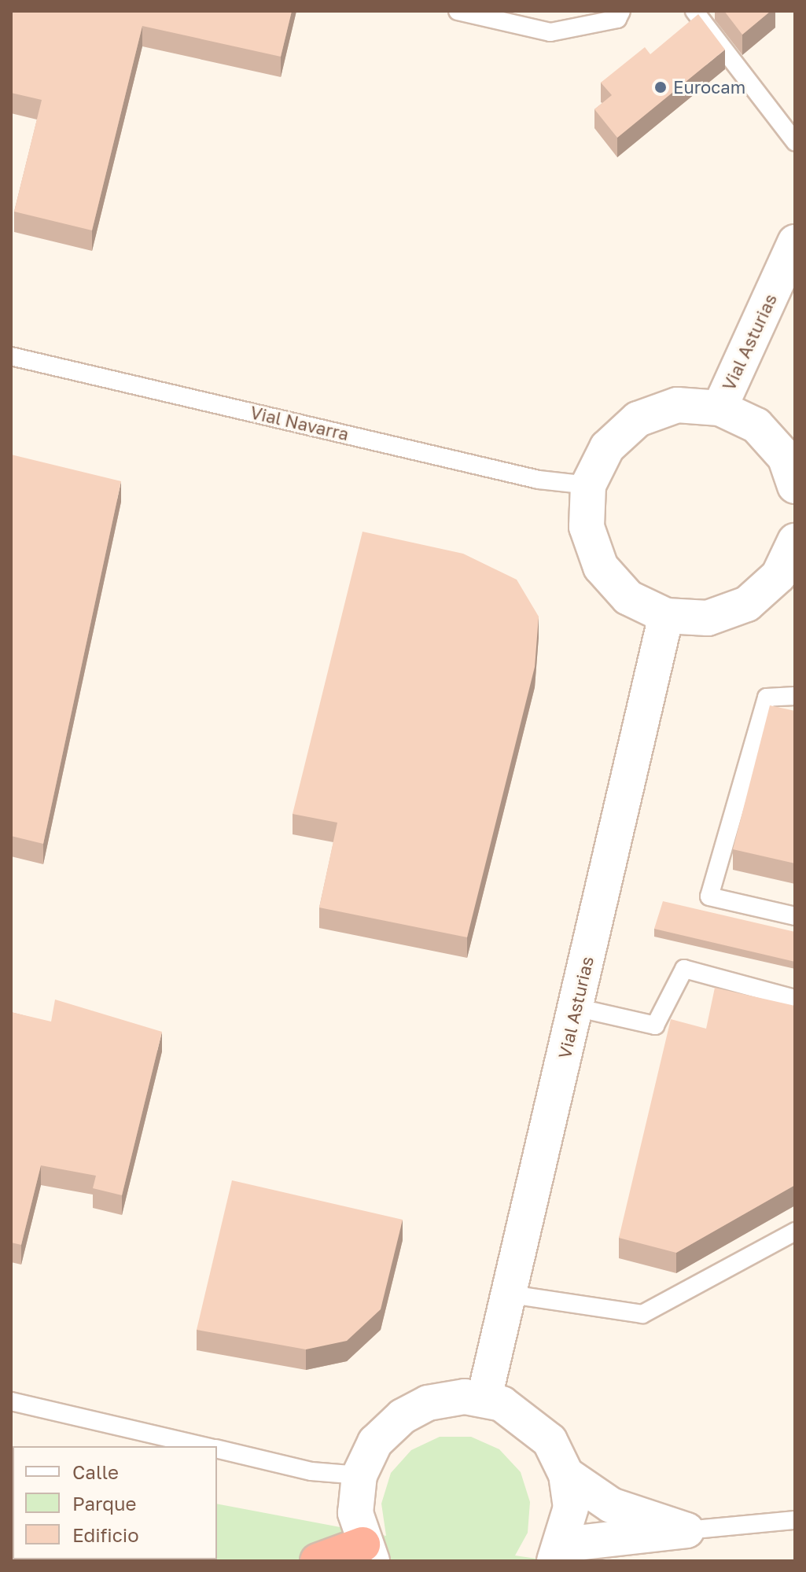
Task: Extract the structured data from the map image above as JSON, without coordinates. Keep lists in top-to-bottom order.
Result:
{
  "streets": {
    "street": ["Vial Asturias"],
    "lane": ["Vial Navarra"]
  },
  "places": ["Eurocam"],
  "legend": ["Calle", "Parque", "Edificio"]
}
